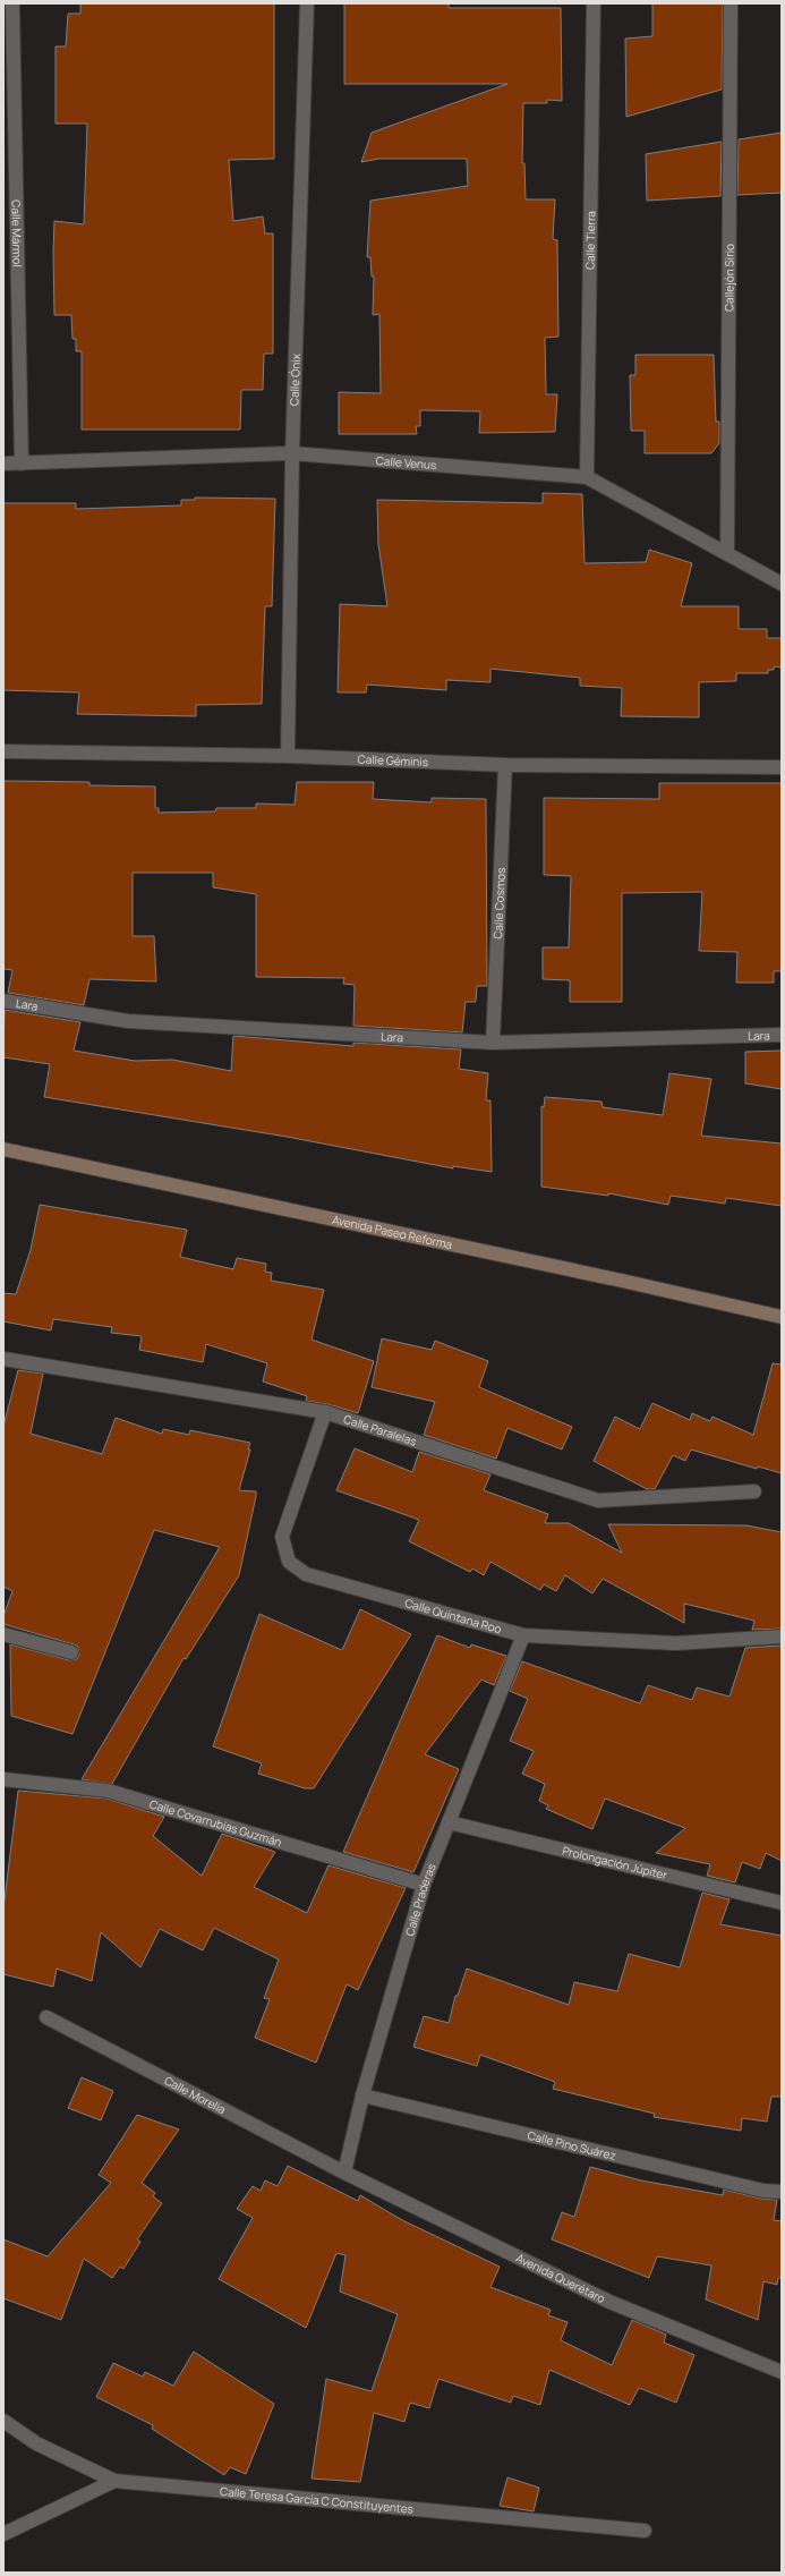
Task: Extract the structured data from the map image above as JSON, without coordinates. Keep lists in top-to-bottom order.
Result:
{
  "streets": {
    "main road": ["Avenida Paseo Reforma"],
    "street": [
      "Calle Mármol",
      "Calle Tierra",
      "Callejón Sirio",
      "Calle Ónix",
      "Calle Venus",
      "Calle Géminis",
      "Calle Cosmos",
      "Lara",
      "Calle Paralelas",
      "Calle Quintana Roo",
      "Calle Covarrubias Guzmán",
      "Prolongación Júpiter",
      "Calle Praderas",
      "Calle Morelia",
      "Calle Pino Suárez",
      "Avenida Querétaro",
      "Calle Teresa García C Constituyentes"
    ]
  },
  "crossings": [
    ["Calle Mármol", "Calle Venus"],
    ["Calle Tierra", "Calle Venus"],
    ["Callejón Sirio", "Calle Venus"],
    ["Calle Ónix", "Calle Venus"],
    ["Calle Ónix", "Calle Géminis"],
    ["Calle Géminis", "Calle Cosmos"],
    ["Calle Cosmos", "Lara"],
    ["Calle Paralelas", "Calle Quintana Roo"],
    ["Calle Quintana Roo", "Calle Praderas"],
    ["Calle Covarrubias Guzmán", "Calle Praderas"],
    ["Prolongación Júpiter", "Calle Praderas"],
    ["Calle Praderas", "Calle Morelia"],
    ["Calle Praderas", "Calle Pino Suárez"],
    ["Calle Praderas", "Avenida Querétaro"],
    ["Calle Morelia", "Avenida Querétaro"]
  ]
}
